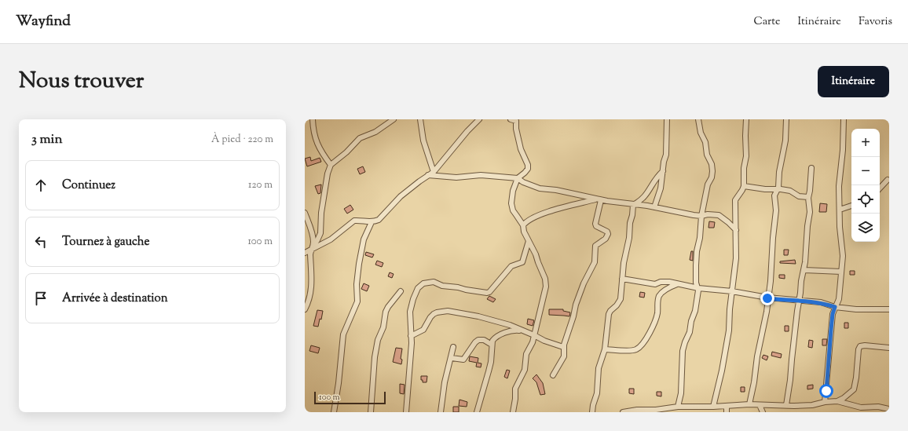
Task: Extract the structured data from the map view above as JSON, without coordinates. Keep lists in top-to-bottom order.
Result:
{
  "scale_bar": "100 m",
  "page": {
    "header": "Wayfind",
    "nav": ["Carte", "Itinéraire", "Favoris"],
    "title": "Nous trouver",
    "buttons": "Itinéraire",
    "heading": ["3 min", "À pied · 220 m"],
    "map_buttons": ["+", "−"],
    "list": [
      ["Continuez", "120 m"],
      ["Tournez à gauche", "100 m"],
      "Arrivée à destination"
    ],
    "scale": "100 m"
  }
}
